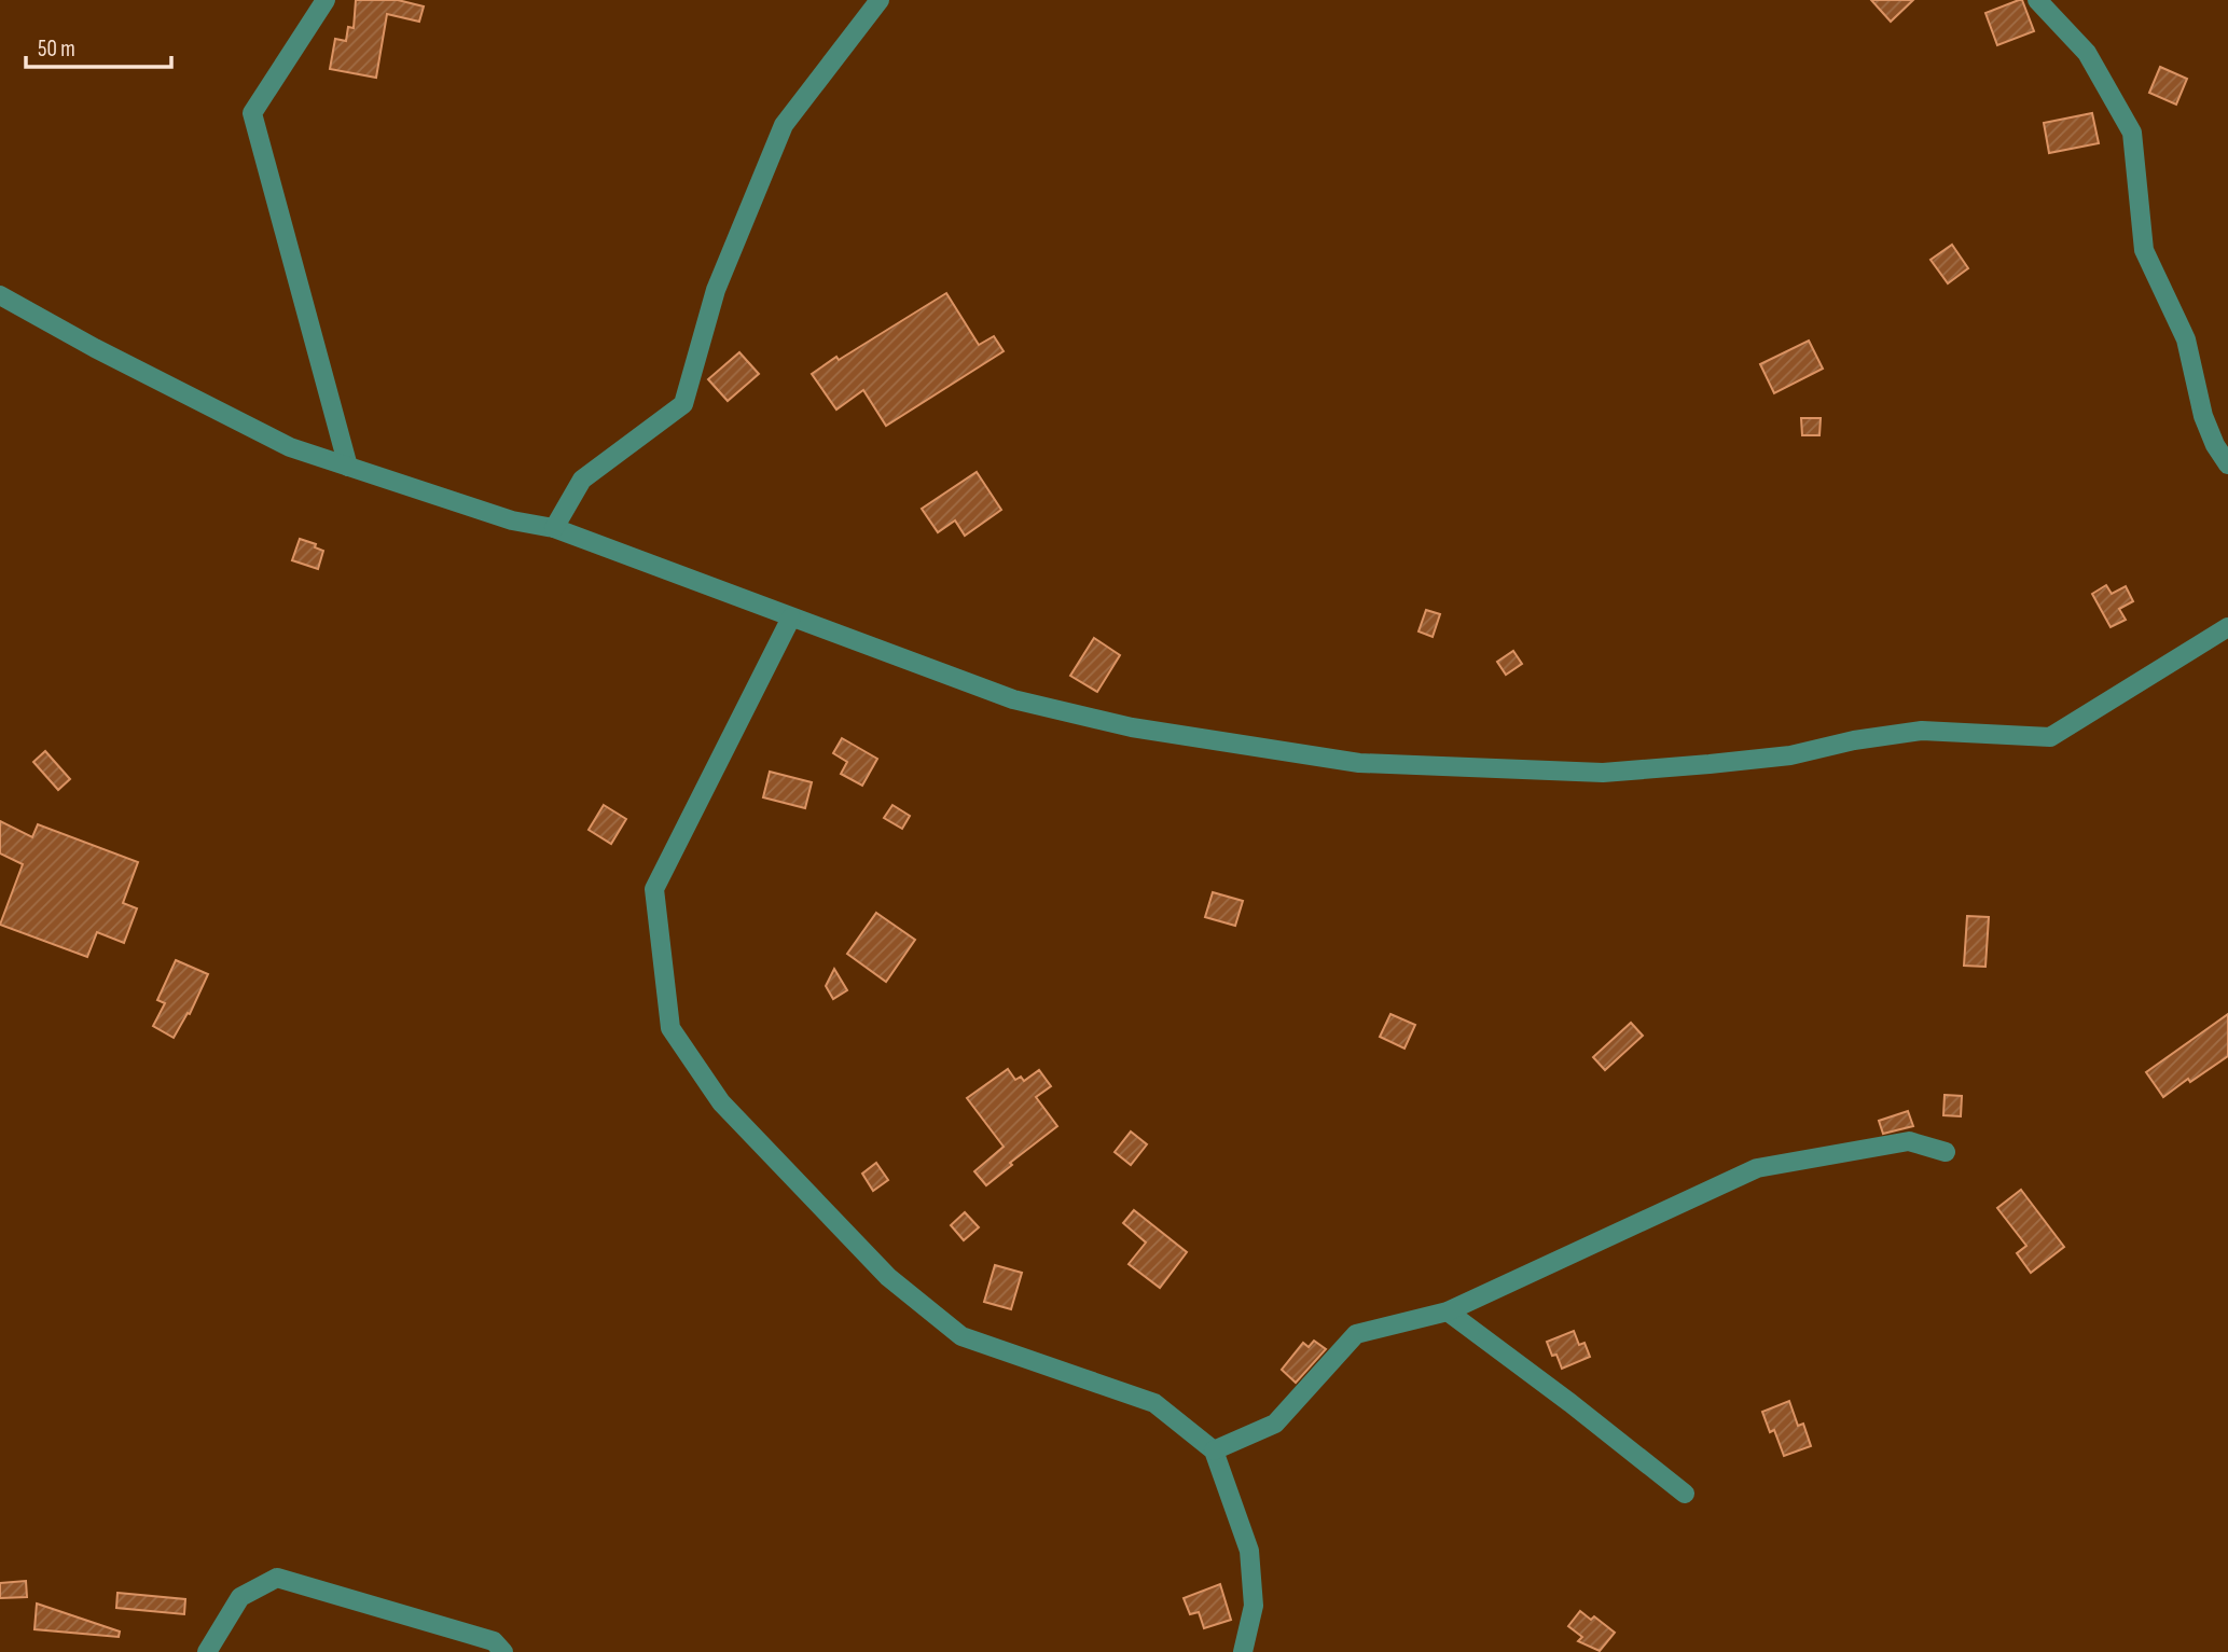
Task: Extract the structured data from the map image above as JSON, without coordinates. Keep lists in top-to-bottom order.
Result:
{
  "scale_bar": "50 m"
}
